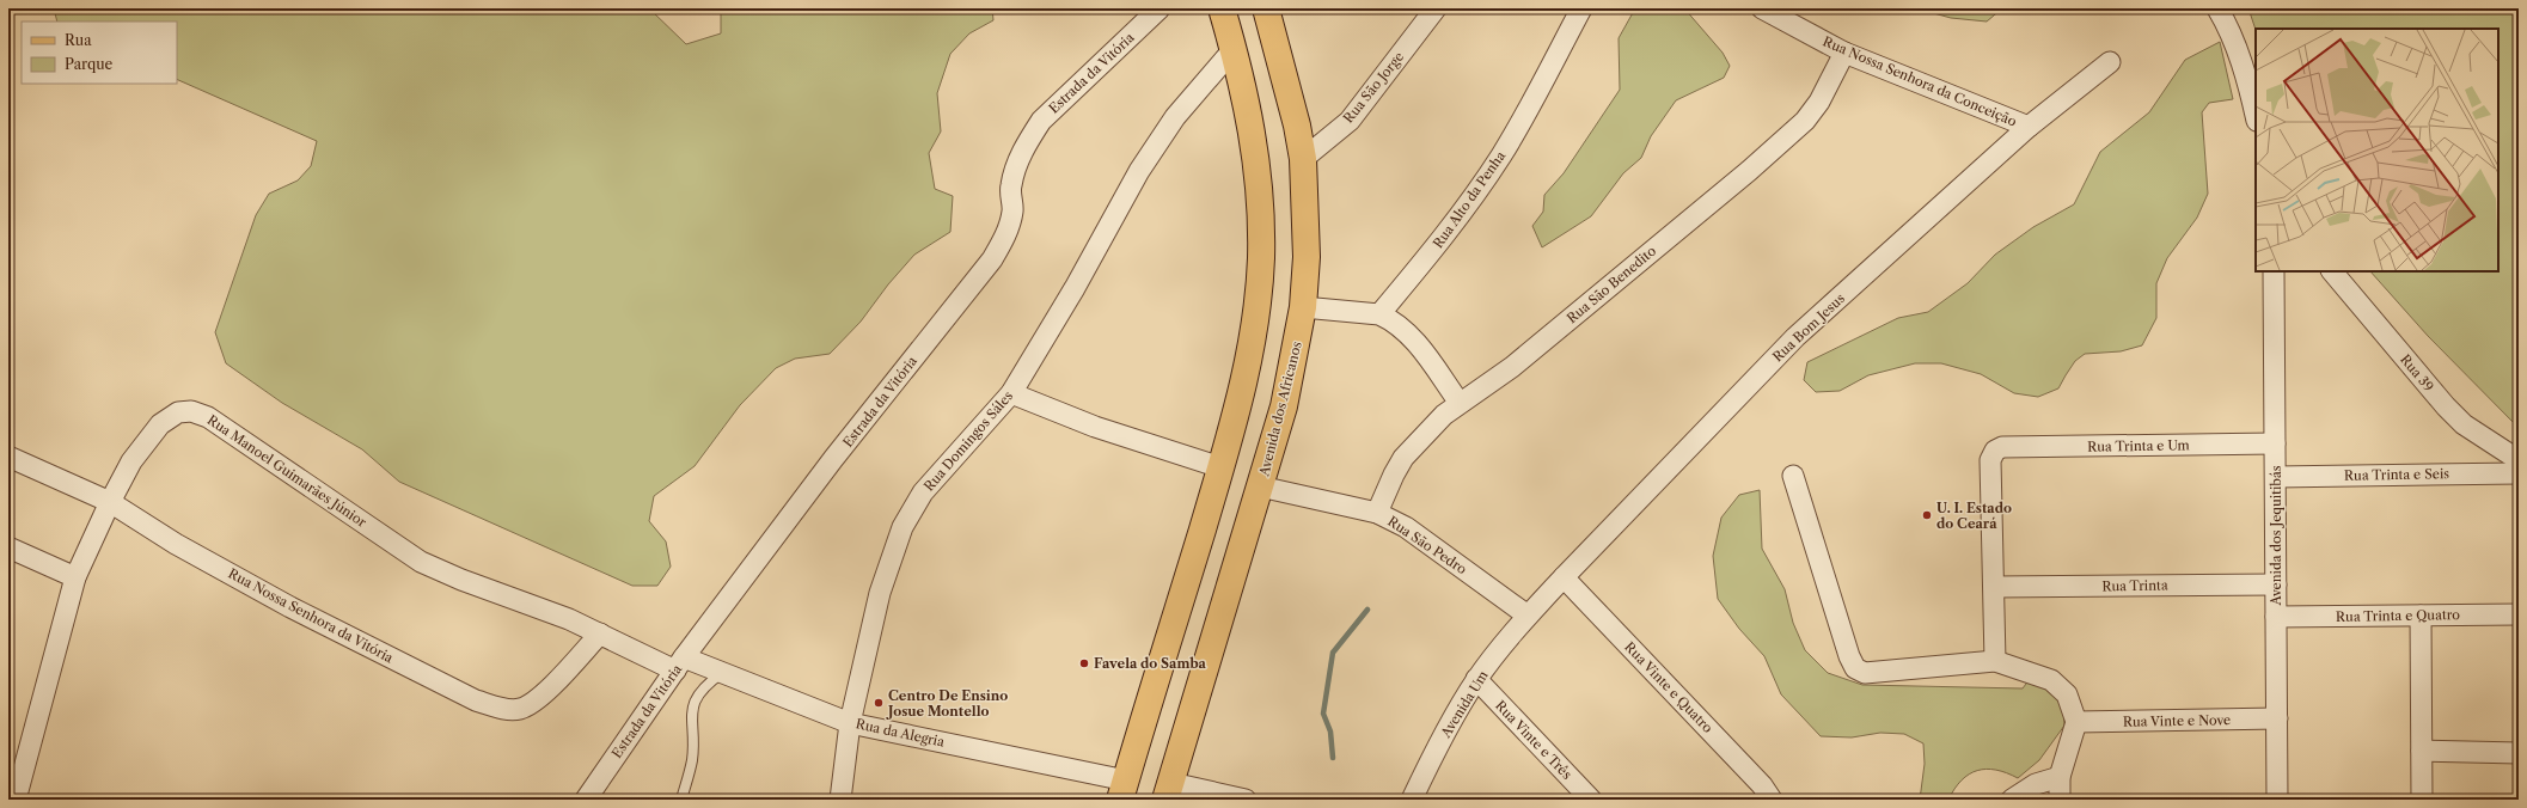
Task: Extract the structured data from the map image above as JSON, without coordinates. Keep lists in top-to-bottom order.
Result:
{
  "streets": {
    "main road": ["Avenida dos Africanos"],
    "street": [
      "Estrada da Vitória",
      "Rua Nossa Senhora da Conceição",
      "Rua São Jorge",
      "Rua Alto da Penha",
      "Rua São Benedito",
      "Rua Bom Jesus",
      "Rua 39",
      "Rua Domingos Sáles",
      "Rua Trinta e Um",
      "Rua Manoel Guimarães Júnior",
      "Rua Trinta e Seis",
      "Avenida dos Jequitibás",
      "Rua São Pedro",
      "Rua Trinta",
      "Rua Nossa Senhora da Vitória",
      "Rua Trinta e Quatro",
      "Rua Vinte e Quatro",
      "Avenida Um",
      "Rua Vinte e Nove",
      "Rua da Alegria",
      "Rua Vinte e Três"
    ]
  },
  "crossings": [
    ["Estrada da Vitória", "Rua Manoel Guimarães Júnior"],
    ["Estrada da Vitória", "Rua da Alegria"],
    ["Rua Nossa Senhora da Conceição", "Rua São Benedito"],
    ["Rua Nossa Senhora da Conceição", "Rua Bom Jesus"],
    ["Rua São Jorge", "Avenida dos Africanos"],
    ["Rua São Benedito", "Rua São Pedro"],
    ["Rua Bom Jesus", "Rua São Pedro"],
    ["Rua Bom Jesus", "Rua Vinte e Quatro"],
    ["Rua Bom Jesus", "Avenida Um"],
    ["Avenida dos Africanos", "Rua São Pedro"],
    ["Rua Domingos Sáles", "Rua da Alegria"],
    ["Rua Trinta e Um", "Avenida dos Jequitibás"],
    ["Rua Trinta e Um", "Rua Trinta"],
    ["Rua Manoel Guimarães Júnior", "Rua Nossa Senhora da Vitória"],
    ["Rua Manoel Guimarães Júnior", "Rua da Alegria"],
    ["Rua Trinta e Seis", "Avenida dos Jequitibás"],
    ["Avenida dos Jequitibás", "Rua Trinta"],
    ["Avenida dos Jequitibás", "Rua Trinta e Quatro"],
    ["Avenida dos Jequitibás", "Rua Vinte e Nove"],
    ["Rua São Pedro", "Avenida Um"],
    ["Avenida Um", "Rua Vinte e Três"]
  ],
  "places": ["U. I. Estado do Ceará", "Favela do Samba", "Centro De Ensino Josue Montello"],
  "legend": ["Rua", "Parque"]
}
